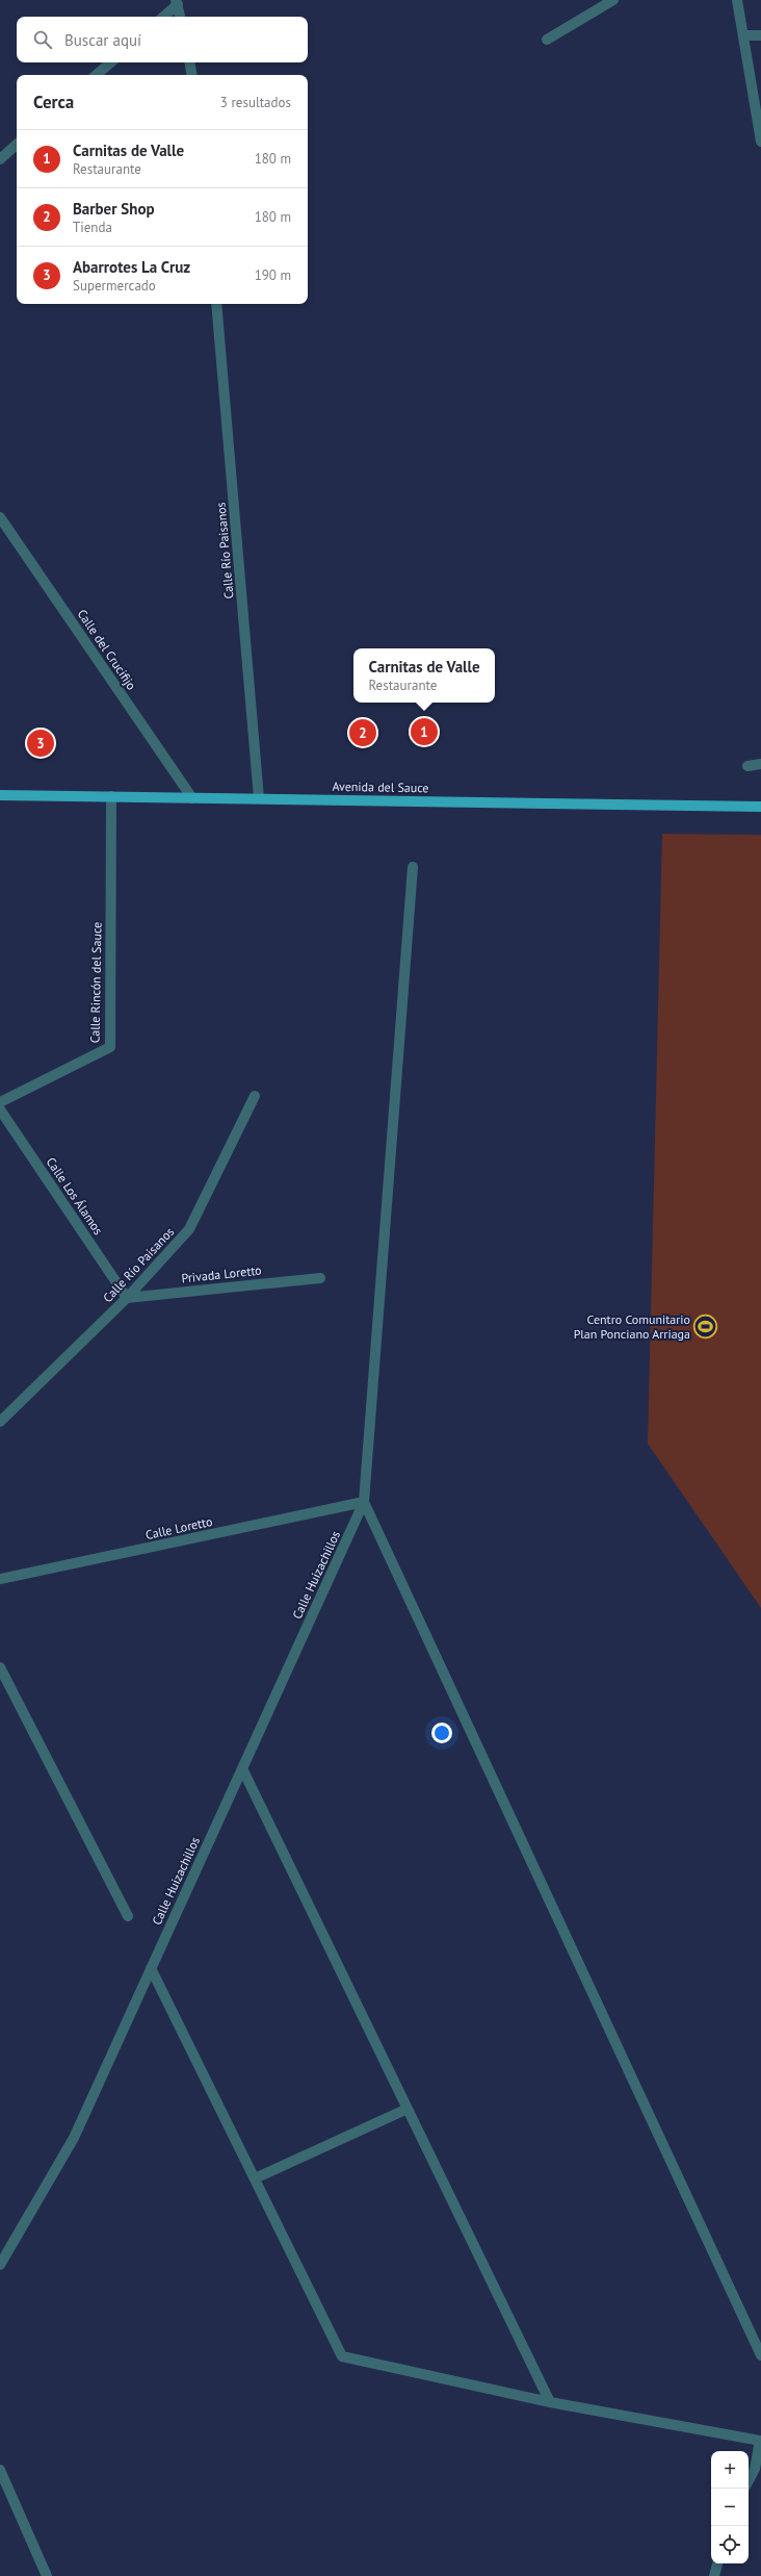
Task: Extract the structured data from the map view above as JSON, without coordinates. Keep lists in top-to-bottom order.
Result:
{
  "streets": {
    "main road": ["Avenida del Sauce"],
    "street": [
      "Calle Río Paisanos",
      "Calle del Crucifijo",
      "Calle Rincón del Sauce",
      "Calle Los Álamos",
      "Privada Loretto",
      "Calle Loretto",
      "Calle Huizachillos"
    ]
  },
  "crossings": [
    ["Calle Río Paisanos", "Avenida del Sauce"],
    ["Calle Río Paisanos", "Calle Los Álamos"],
    ["Calle Río Paisanos", "Privada Loretto"],
    ["Calle del Crucifijo", "Avenida del Sauce"],
    ["Avenida del Sauce", "Calle Rincón del Sauce"],
    ["Calle Los Álamos", "Privada Loretto"],
    ["Calle Loretto", "Calle Huizachillos"]
  ],
  "places": {
    "sports": ["Centro Comunitario Plan Ponciano Arriaga"]
  },
  "page": {
    "search": "Buscar aquí",
    "heading": ["Cerca", "3 resultados"],
    "list": [
      {
        "mark": "1",
        "name": "Carnitas de Valle",
        "note": "Restaurante",
        "value": "180 m"
      },
      {
        "mark": "2",
        "name": "Barber Shop",
        "note": "Tienda",
        "value": "180 m"
      },
      {
        "mark": "3",
        "name": "Abarrotes La Cruz",
        "note": "Supermercado",
        "value": "190 m"
      }
    ],
    "popup": ["Carnitas de Valle", "Restaurante"],
    "pins": ["1", "2", "3"],
    "map_buttons": ["+", "−"]
  }
}
